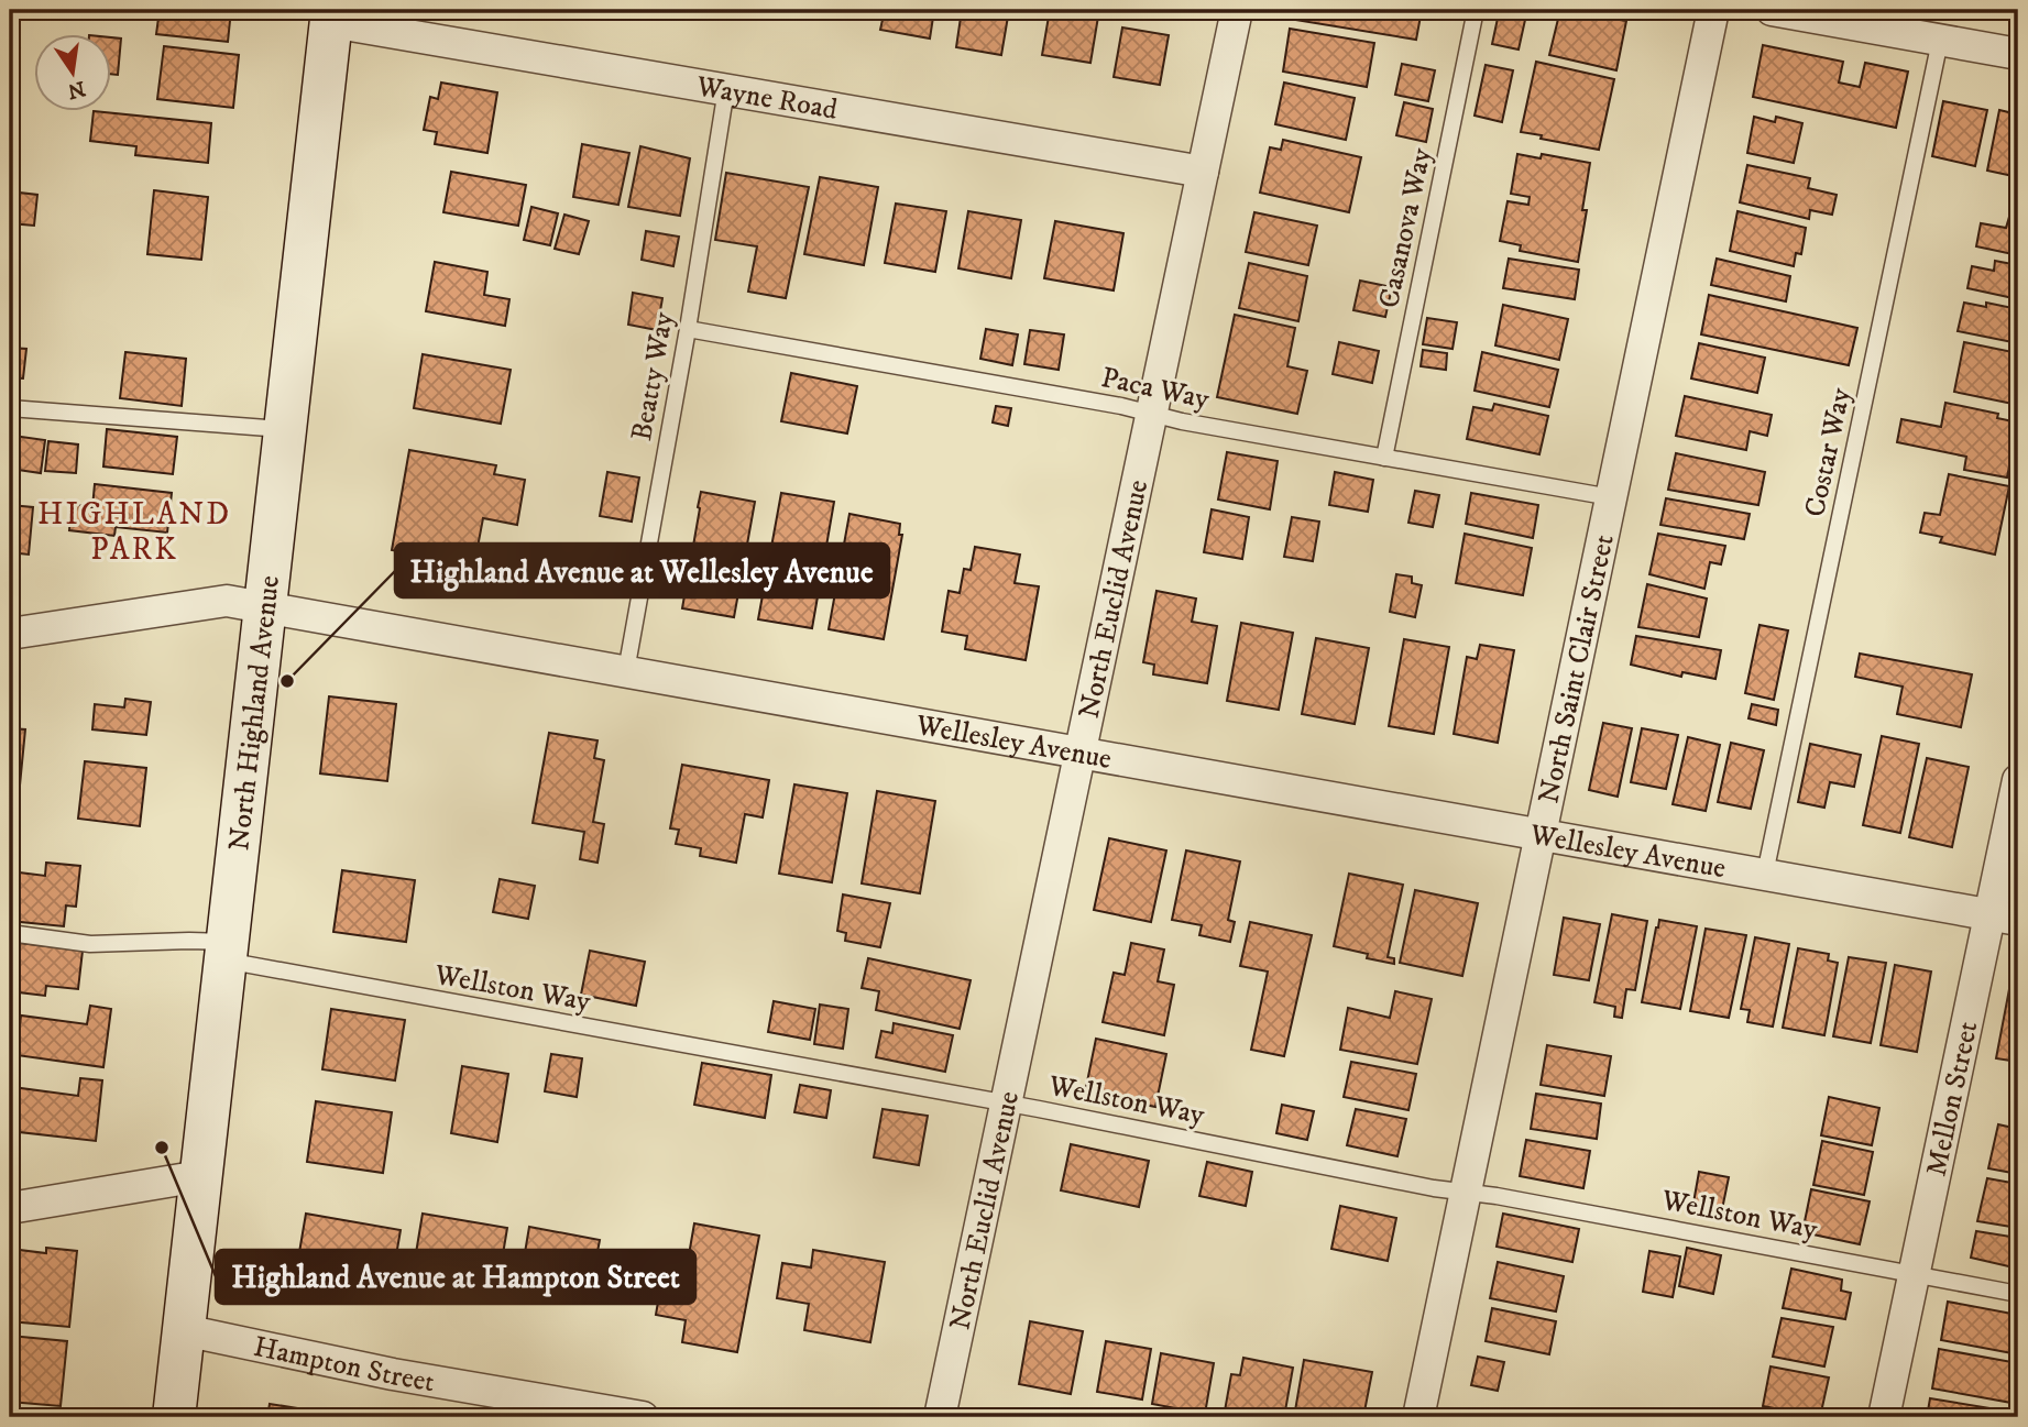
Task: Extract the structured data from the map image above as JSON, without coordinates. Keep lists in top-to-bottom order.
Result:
{
  "streets": {
    "main road": ["North Highland Avenue"],
    "street": [
      "Wayne Road",
      "North Euclid Avenue",
      "North Saint Clair Street",
      "Wellesley Avenue",
      "Mellon Street",
      "Hampton Street"
    ],
    "lane": [
      "Casanova Way",
      "Beatty Way",
      "Paca Way",
      "Costar Way",
      "Wellston Way"
    ]
  },
  "crossings": [
    ["Wayne Road", "Beatty Way"],
    ["Wayne Road", "North Euclid Avenue"],
    ["Wayne Road", "North Highland Avenue"],
    ["Casanova Way", "Paca Way"],
    ["Beatty Way", "Paca Way"],
    ["Beatty Way", "Wellesley Avenue"],
    ["Paca Way", "North Euclid Avenue"],
    ["Paca Way", "North Saint Clair Street"],
    ["Costar Way", "Wellesley Avenue"],
    ["North Euclid Avenue", "Wellesley Avenue"],
    ["North Euclid Avenue", "Wellston Way"],
    ["North Saint Clair Street", "Wellesley Avenue"],
    ["North Saint Clair Street", "Wellston Way"],
    ["North Highland Avenue", "Wellesley Avenue"],
    ["North Highland Avenue", "Wellston Way"],
    ["North Highland Avenue", "Hampton Street"],
    ["Wellesley Avenue", "Mellon Street"],
    ["Wellston Way", "Mellon Street"]
  ],
  "districts": ["HIGHLAND PARK"],
  "places": ["Highland Avenue at Wellesley Avenue", "Highland Avenue at Hampton Street"],
  "north": "bottom"
}
